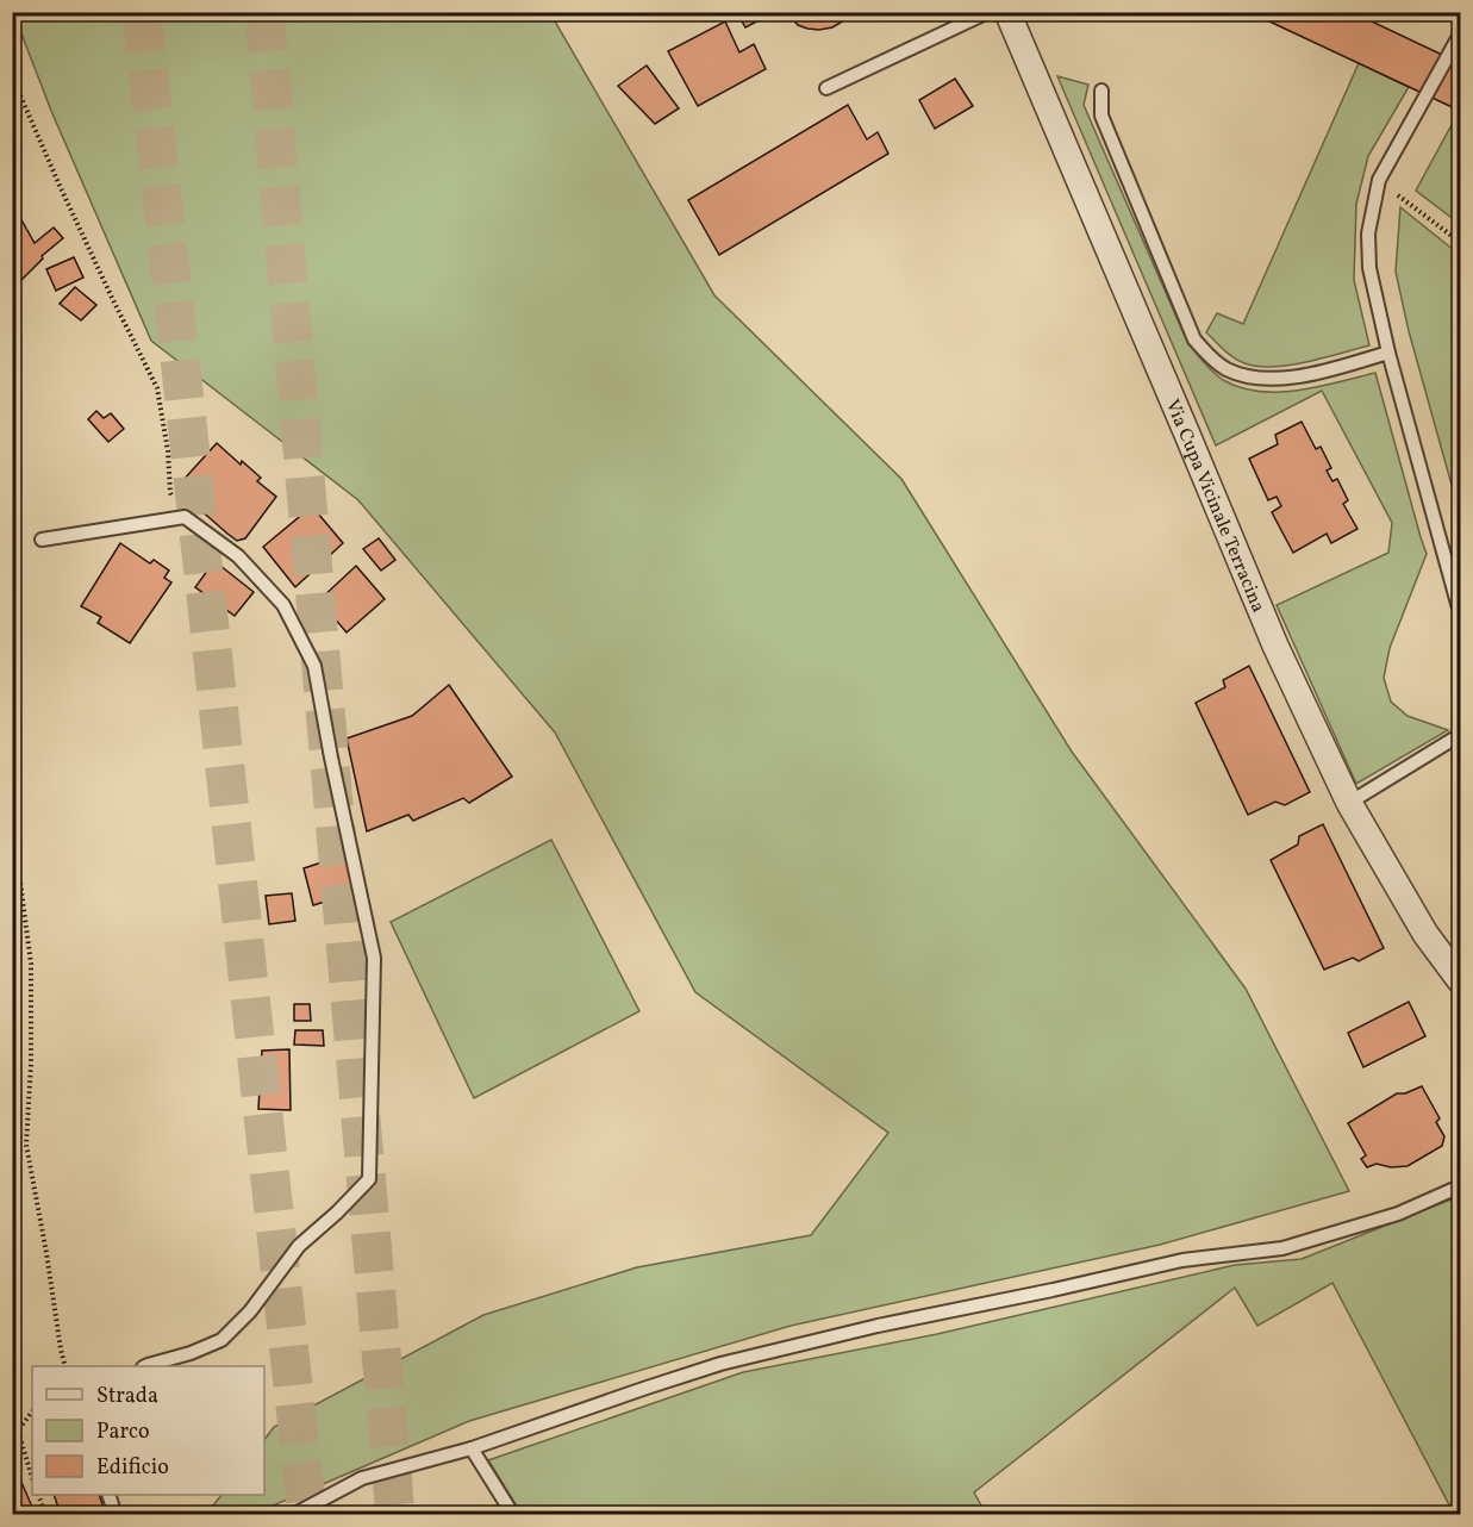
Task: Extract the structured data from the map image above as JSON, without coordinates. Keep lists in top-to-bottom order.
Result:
{
  "streets": {
    "street": ["Via Cupa Vicinale Terracina"]
  },
  "legend": ["Strada", "Parco", "Edificio"]
}
